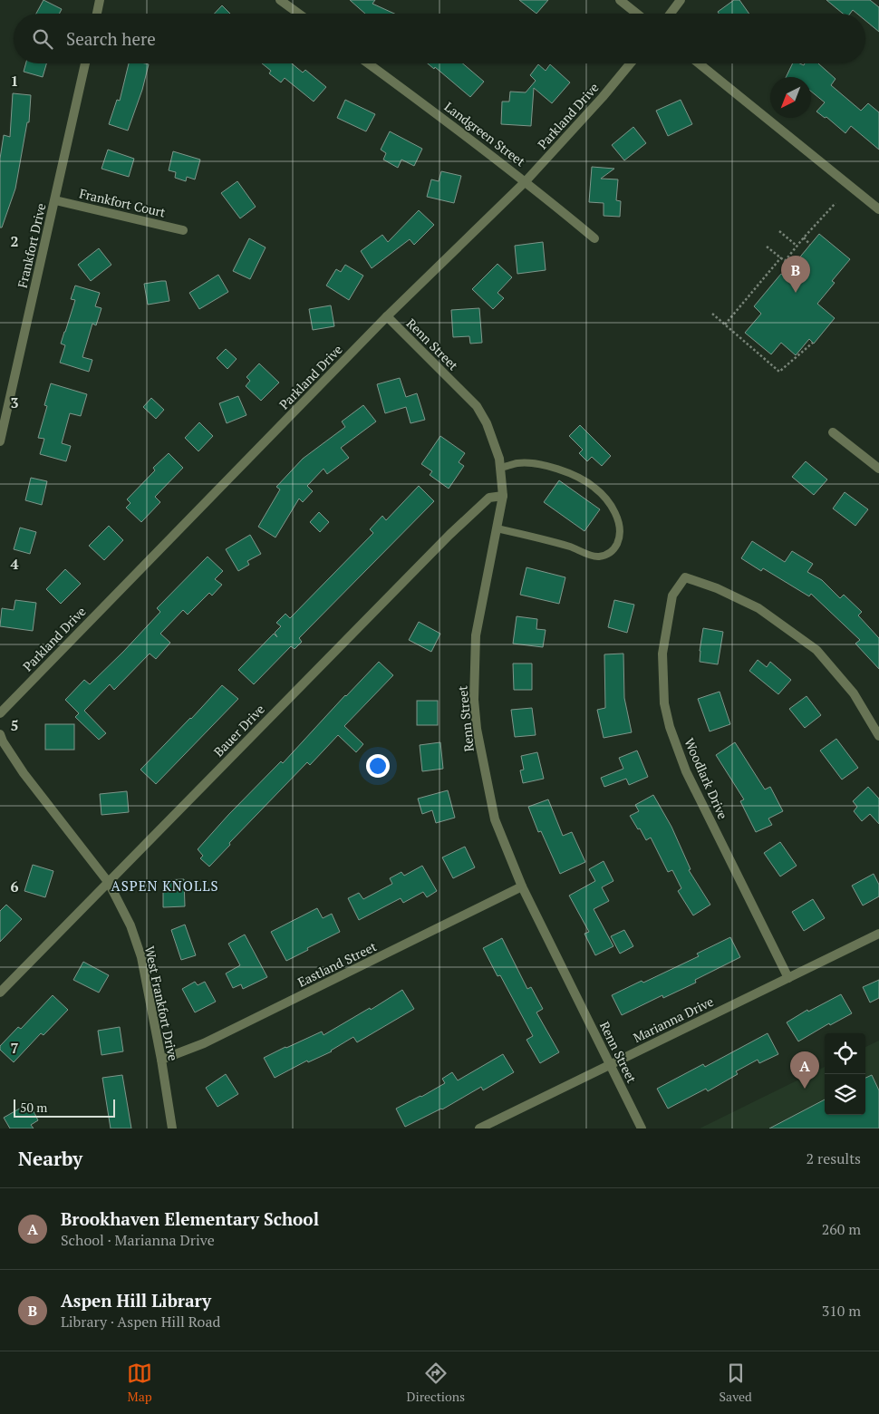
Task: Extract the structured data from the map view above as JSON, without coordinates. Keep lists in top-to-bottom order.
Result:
{
  "streets": {
    "street": [
      "Parkland Drive",
      "Landgreen Street",
      "Frankfort Court",
      "Frankfort Drive",
      "Renn Street",
      "Bauer Drive",
      "Woodlark Drive",
      "Eastland Street",
      "West Frankfort Drive",
      "Marianna Drive"
    ]
  },
  "crossings": [
    ["Parkland Drive", "Landgreen Street"],
    ["Parkland Drive", "Renn Street"],
    ["Frankfort Court", "Frankfort Drive"],
    ["Renn Street", "Bauer Drive"],
    ["Renn Street", "Eastland Street"],
    ["Renn Street", "Marianna Drive"],
    ["Bauer Drive", "West Frankfort Drive"],
    ["Woodlark Drive", "Marianna Drive"],
    ["Eastland Street", "West Frankfort Drive"]
  ],
  "districts": ["ASPEN KNOLLS"],
  "scale_bar": "50 m",
  "north": "bottom left",
  "page": {
    "search": "Search here",
    "pins": ["B", "A"],
    "scale": "50 m",
    "heading": ["Nearby", "2 results"],
    "list": [
      {
        "mark": "A",
        "name": "Brookhaven Elementary School",
        "note": "School · Marianna Drive",
        "value": "260 m"
      },
      {
        "mark": "B",
        "name": "Aspen Hill Library",
        "note": "Library · Aspen Hill Road",
        "value": "310 m"
      }
    ],
    "nav": ["Map", "Directions", "Saved"]
  },
  "grid": {
    "rows": [
      "1",
      "2",
      "3",
      "4",
      "5",
      "6",
      "7"
    ]
  }
}
